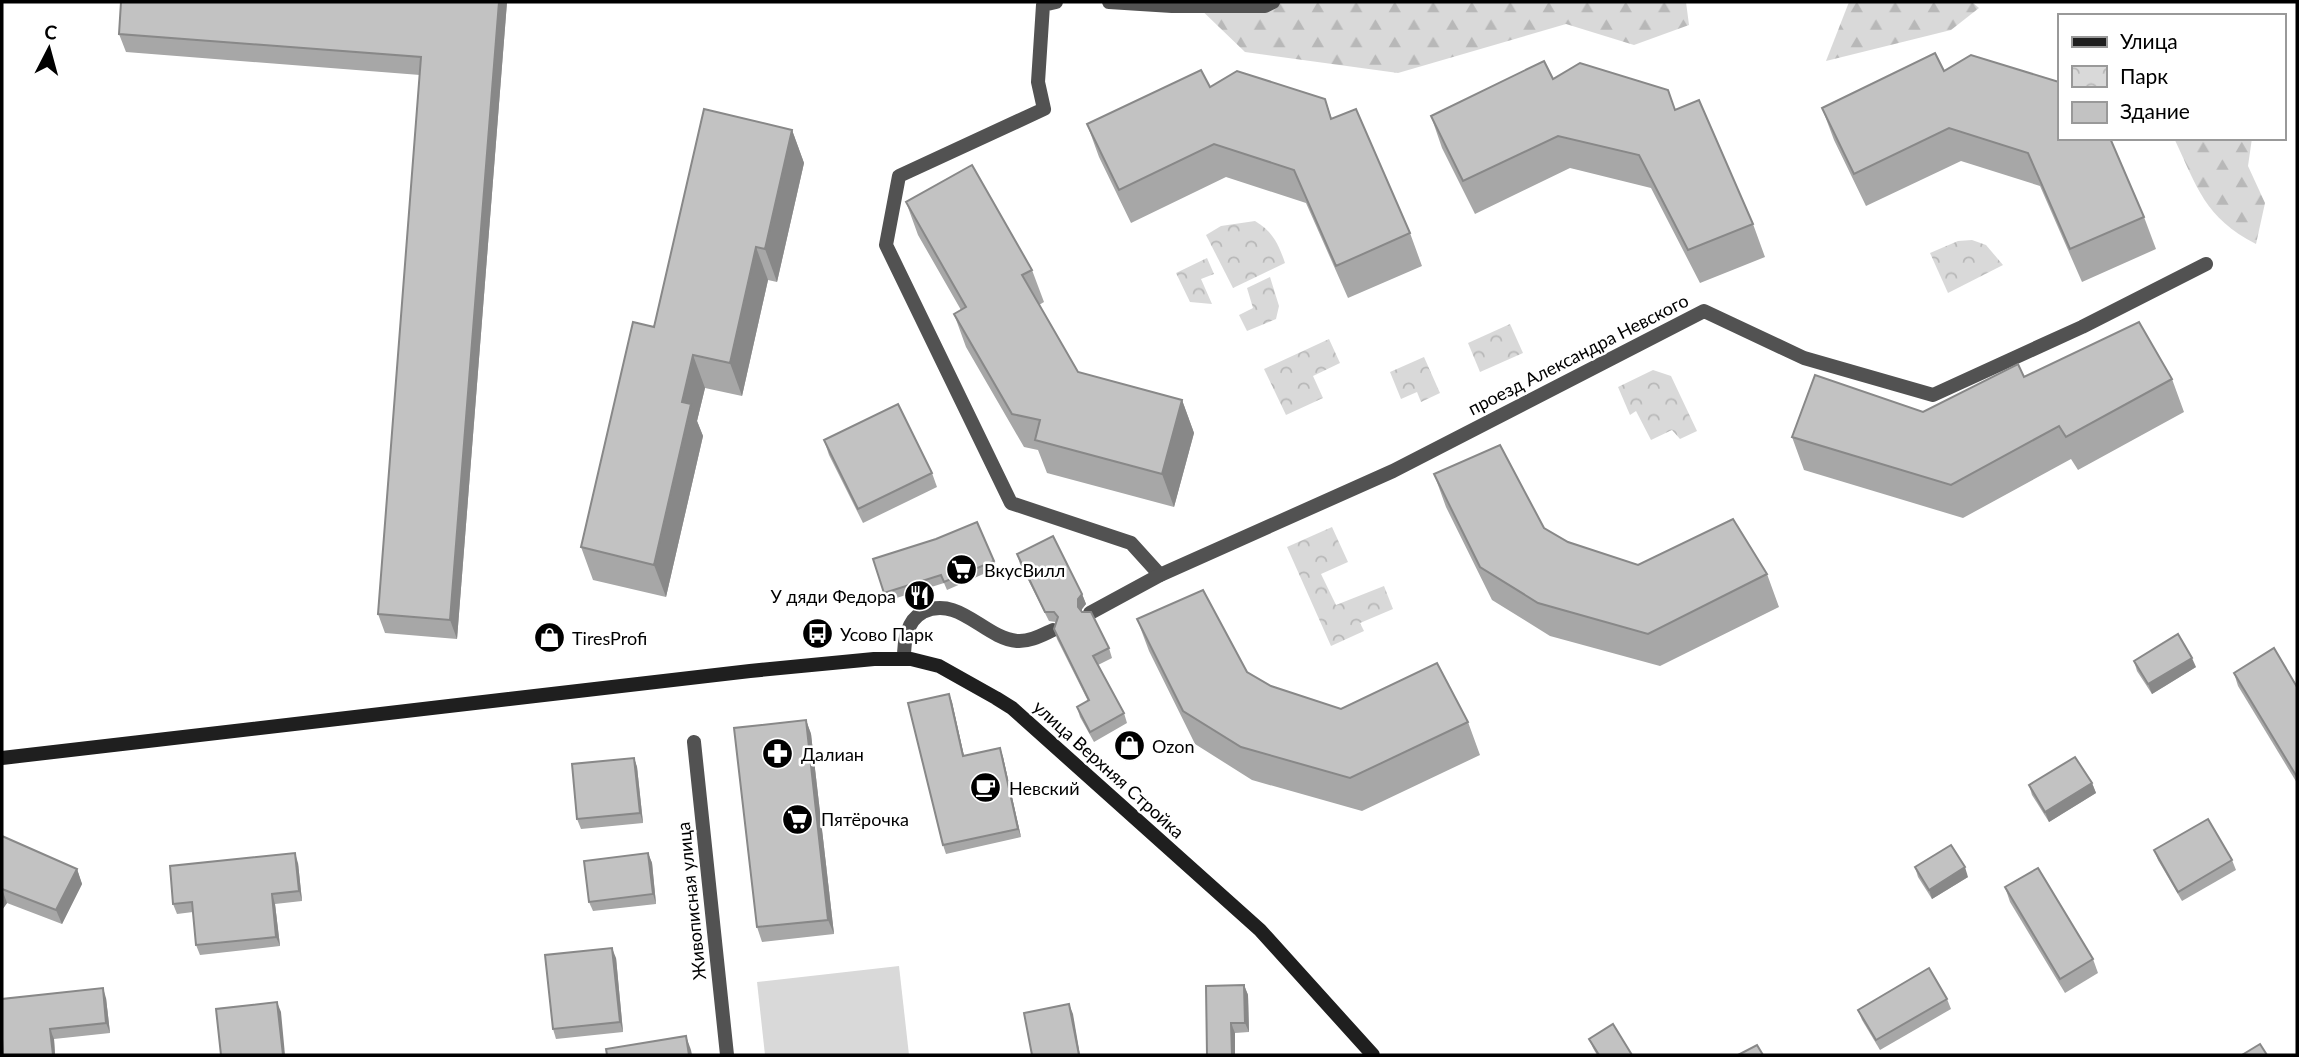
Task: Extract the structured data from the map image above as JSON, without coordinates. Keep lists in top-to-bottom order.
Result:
{
  "streets": {
    "street": ["проезд Александра Невского", "улица Верхняя Стройка", "Живописная улица"]
  },
  "places": {
    "supermarket": ["ВкусВилл", "Пятёрочка"],
    "restaurant": ["У дяди Федора"],
    "bus stop": ["Усово Парк"],
    "shop": ["TiresProfi", "Ozon"],
    "pharmacy": ["Далиан"],
    "cafe": ["Невский"]
  },
  "legend": ["Улица", "Парк", "Здание"],
  "north": "top"
}
